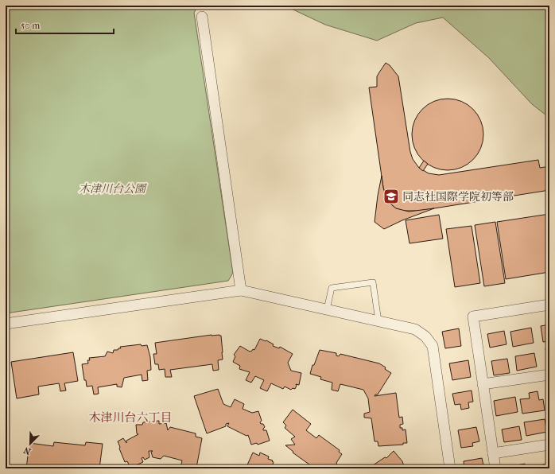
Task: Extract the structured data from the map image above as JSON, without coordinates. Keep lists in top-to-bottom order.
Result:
{
  "districts": ["木津川台六丁目"],
  "parks": ["木津川台公園"],
  "places": {
    "school or university": ["同志社国際学院初等部"]
  },
  "scale_bar": "50 m",
  "north": "bottom left"
}
